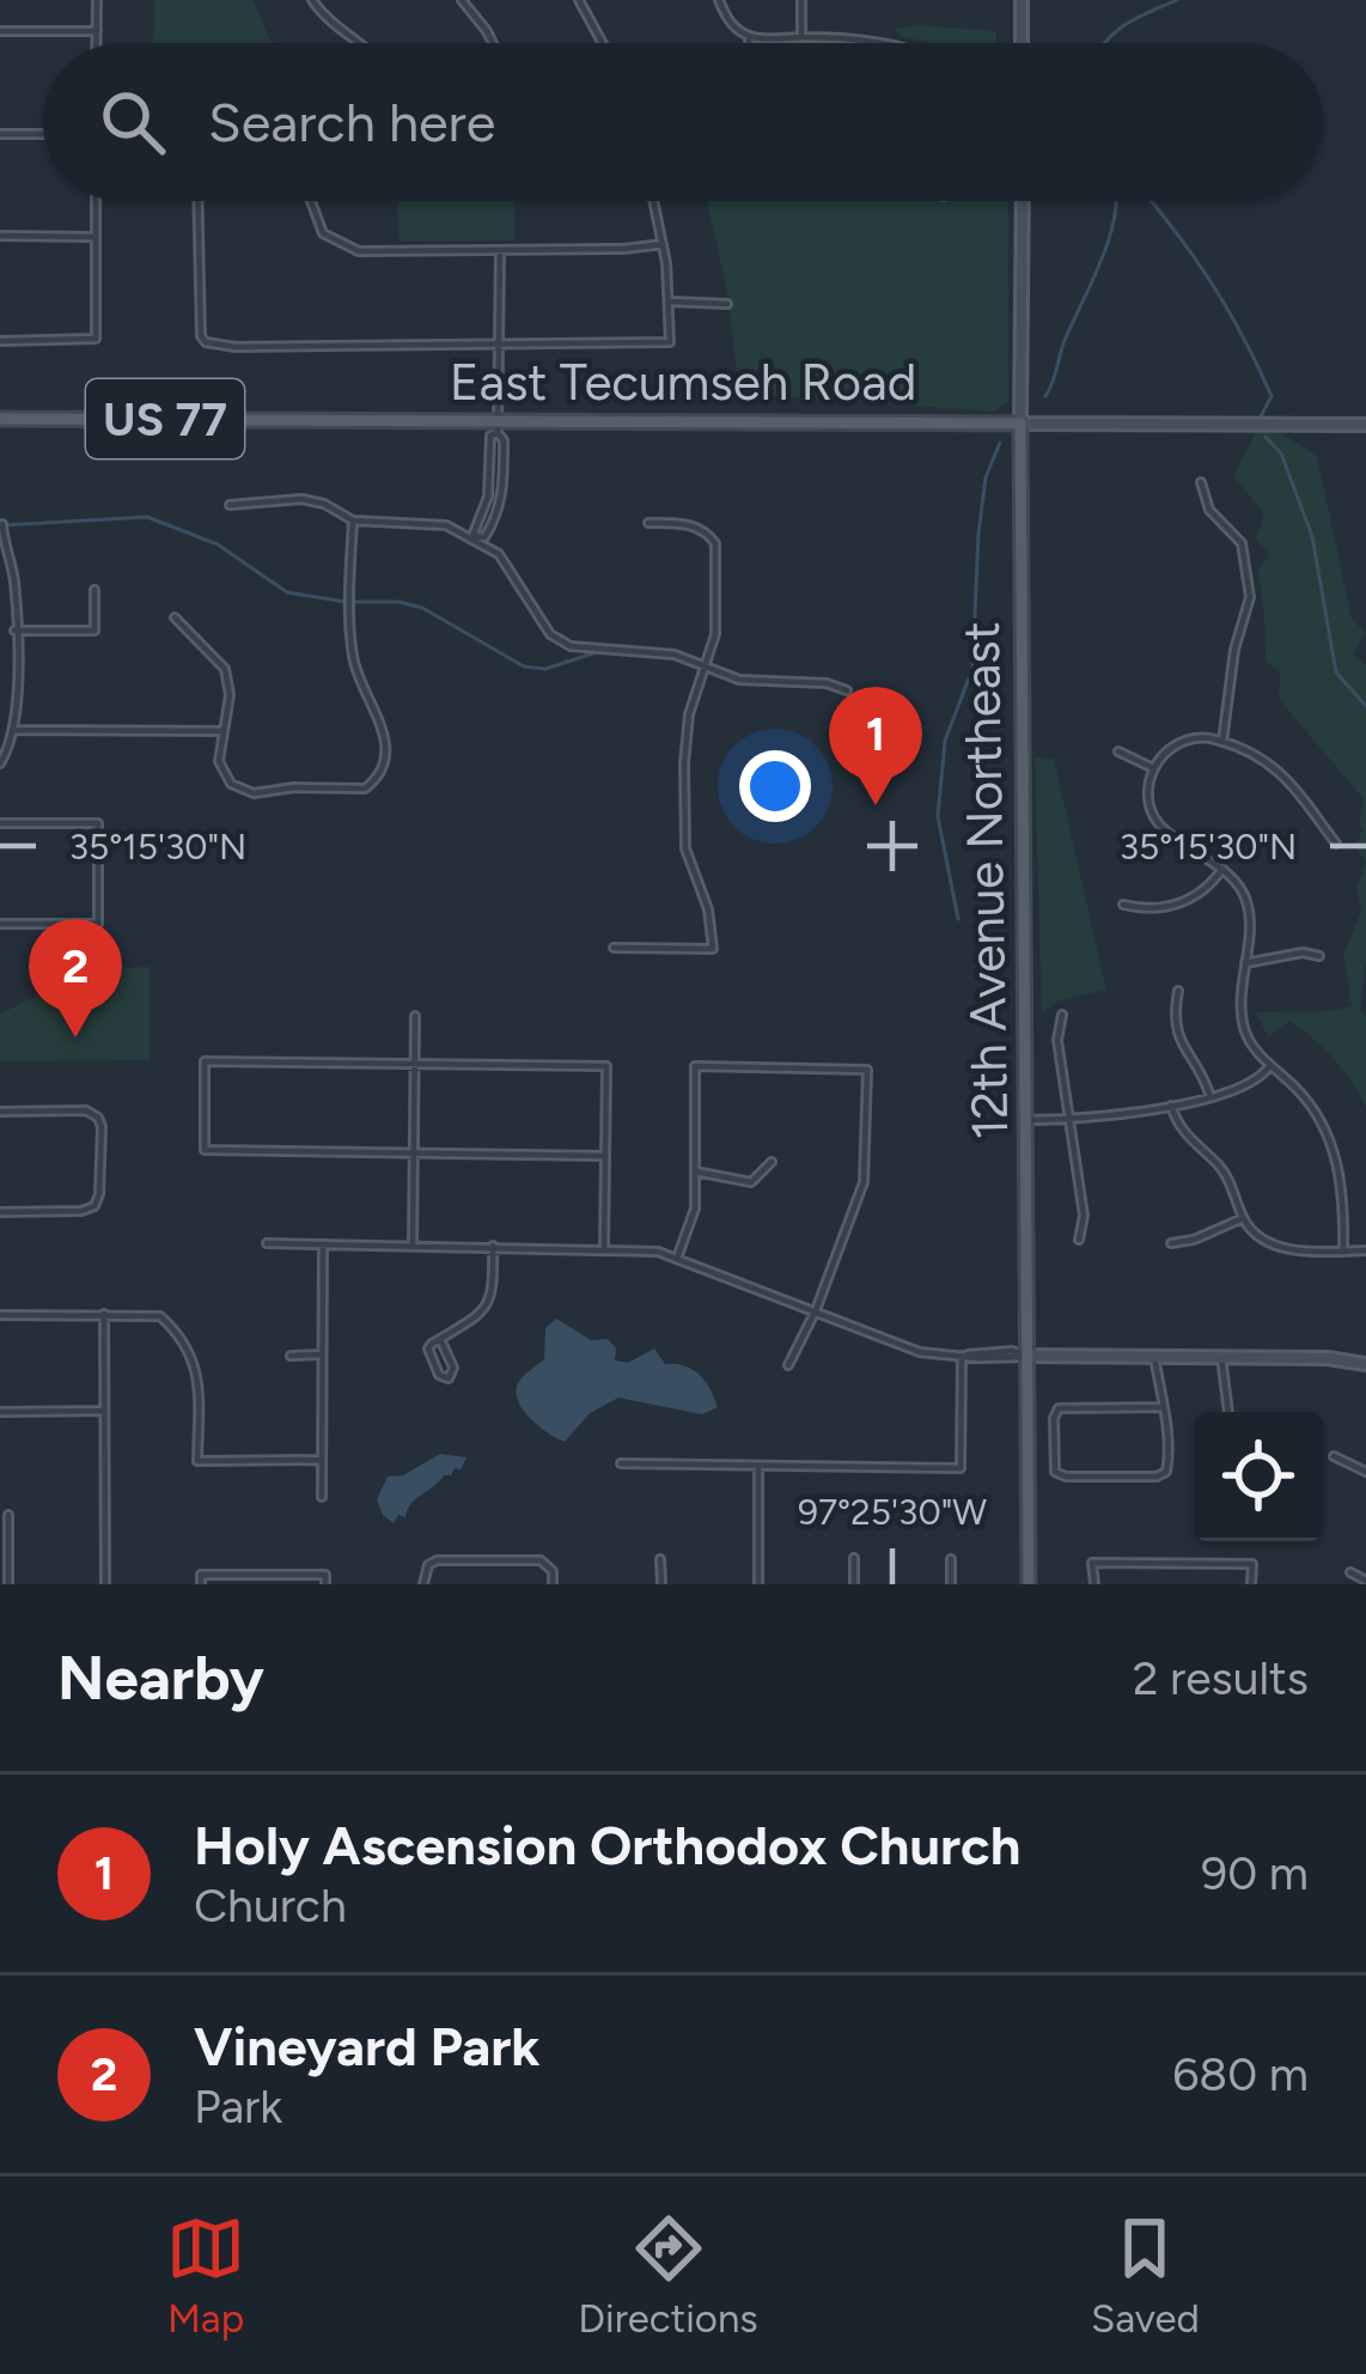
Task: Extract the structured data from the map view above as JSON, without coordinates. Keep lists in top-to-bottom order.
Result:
{
  "streets": {
    "main road": ["East Tecumseh Road", "US 77", "12th Avenue Northeast"]
  },
  "crossings": [
    ["East Tecumseh Road", "12th Avenue Northeast"]
  ],
  "page": {
    "search": "Search here",
    "pins": ["1", "2"],
    "heading": ["Nearby", "2 results"],
    "list": [
      {
        "mark": "1",
        "name": "Holy Ascension Orthodox Church",
        "note": "Church",
        "value": "90 m"
      },
      {
        "mark": "2",
        "name": "Vineyard Park",
        "note": "Park",
        "value": "680 m"
      }
    ],
    "nav": ["Map", "Directions", "Saved"]
  },
  "coordinates": ["35°15'30\"N", "97°25'30\"W"]
}
